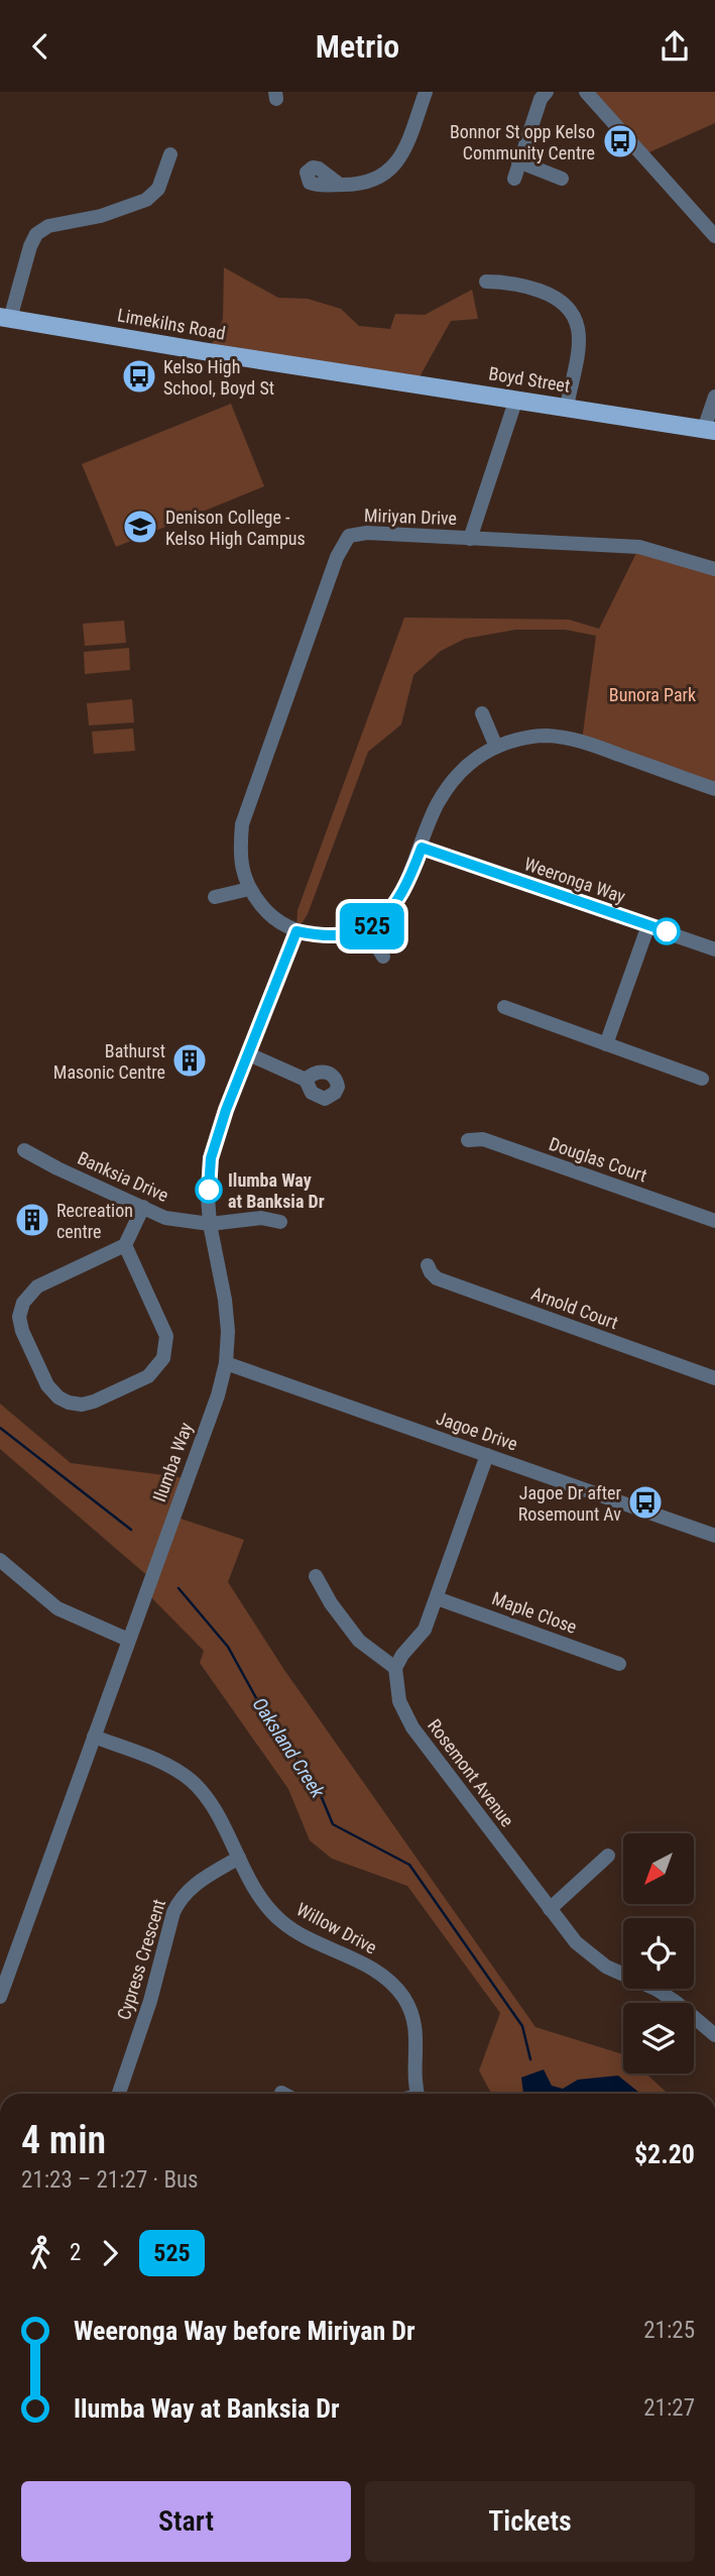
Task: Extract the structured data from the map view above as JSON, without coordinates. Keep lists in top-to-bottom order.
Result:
{
  "streets": {
    "main road": ["Limekilns Road", "Boyd Street"],
    "street": [
      "Miriyan Drive",
      "Weeronga Way",
      "Douglas Court",
      "Banksia Drive",
      "Arnold Court",
      "Jagoe Drive",
      "Ilumba Way",
      "Maple Close",
      "Rosemont Avenue",
      "Willow Drive",
      "Cypress Crescent"
    ]
  },
  "crossings": [
    ["Limekilns Road", "Boyd Street"],
    ["Miriyan Drive", "Ilumba Way"],
    ["Banksia Drive", "Ilumba Way"],
    ["Jagoe Drive", "Ilumba Way"],
    ["Ilumba Way", "Willow Drive"],
    ["Willow Drive", "Cypress Crescent"]
  ],
  "water": ["Oaksland Creek"],
  "parks": ["Bunora Park"],
  "places": {
    "bus stop": ["Bonnor St opp Kelso Community Centre", "Kelso High School, Boyd St", "Jagoe Dr after Rosemount Av"],
    "school or university": ["Denison College - Kelso High Campus"],
    "building": ["Bathurst Masonic Centre", "Recreation centre"],
    "other": ["Ilumba Way at Banksia Dr"]
  },
  "lines": ["bus line 525"],
  "north": "bottom left",
  "page": {
    "header": "Metrio",
    "on_map": "525",
    "heading": ["4 min", "21:23 – 21:27 · Bus", "$2.20"],
    "legs": ["2", "525"],
    "list": [
      {
        "name": "Weeronga Way before Miriyan Dr",
        "value": "21:25"
      },
      {
        "name": "Ilumba Way at Banksia Dr",
        "value": "21:27"
      }
    ],
    "buttons": ["Start", "Tickets"]
  }
}
